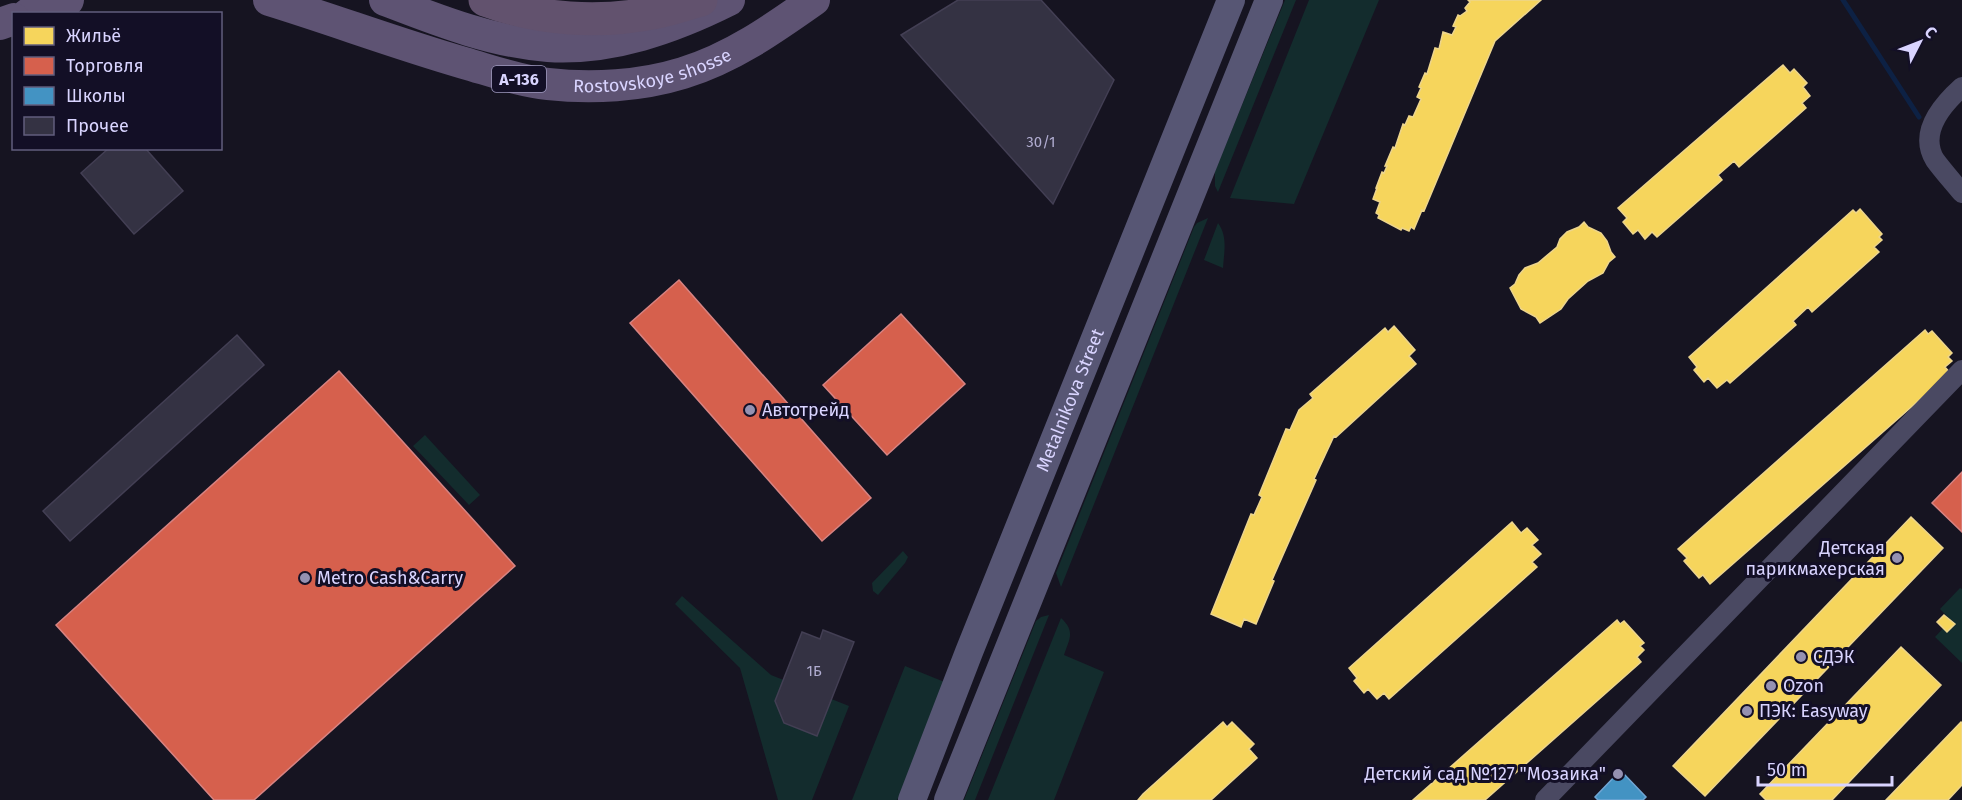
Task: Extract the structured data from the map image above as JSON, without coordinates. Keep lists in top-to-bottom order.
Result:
{
  "streets": {
    "main road": ["Rostovskoye shosse", "А-136", "Metalnikova Street"]
  },
  "places": [
    "Автотрейд",
    "Детская парикмахерская",
    "Metro Cash&Carry",
    "СДЭК",
    "Ozon",
    "ПЭК: Easyway",
    "Детский сад №127 \"Мозаика\""
  ],
  "house_numbers": ["30/1", "1Б"],
  "legend": [
    "Жильё",
    "Торговля",
    "Школы",
    "Прочее"
  ],
  "scale_bar": "50 m",
  "north": "top right"
}
